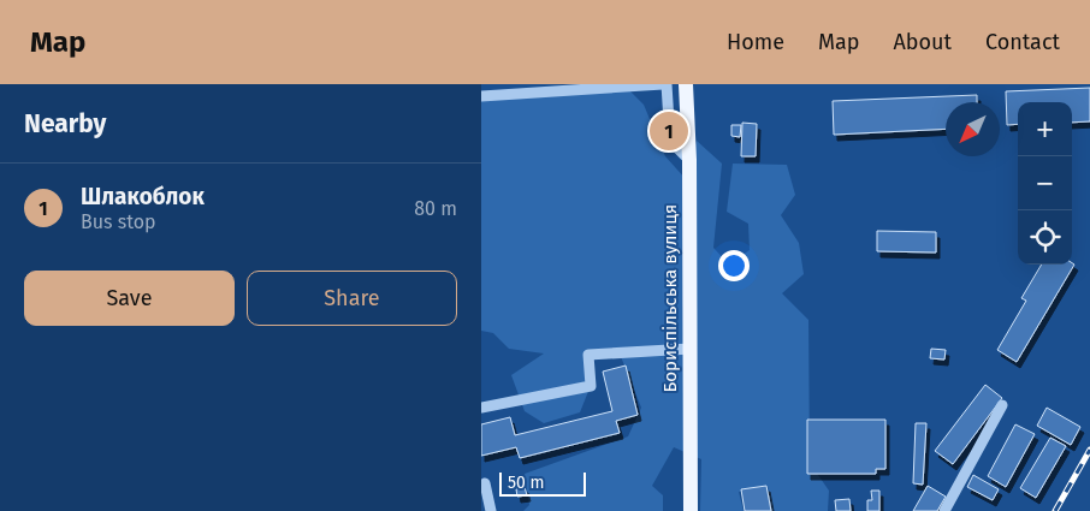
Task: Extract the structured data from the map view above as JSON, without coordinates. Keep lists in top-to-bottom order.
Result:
{
  "streets": {
    "main road": ["Бориспільська вулиця"]
  },
  "scale_bar": "50 m",
  "north": "bottom left",
  "page": {
    "header": "Map",
    "nav": [
      "Home",
      "Map",
      "About",
      "Contact"
    ],
    "heading": "Nearby",
    "map_buttons": ["+", "−"],
    "pins": "1",
    "list": [
      {
        "mark": "1",
        "name": "Шлакоблок",
        "note": "Bus stop",
        "value": "80 m"
      }
    ],
    "buttons": ["Save", "Share"],
    "scale": "50 m"
  }
}
